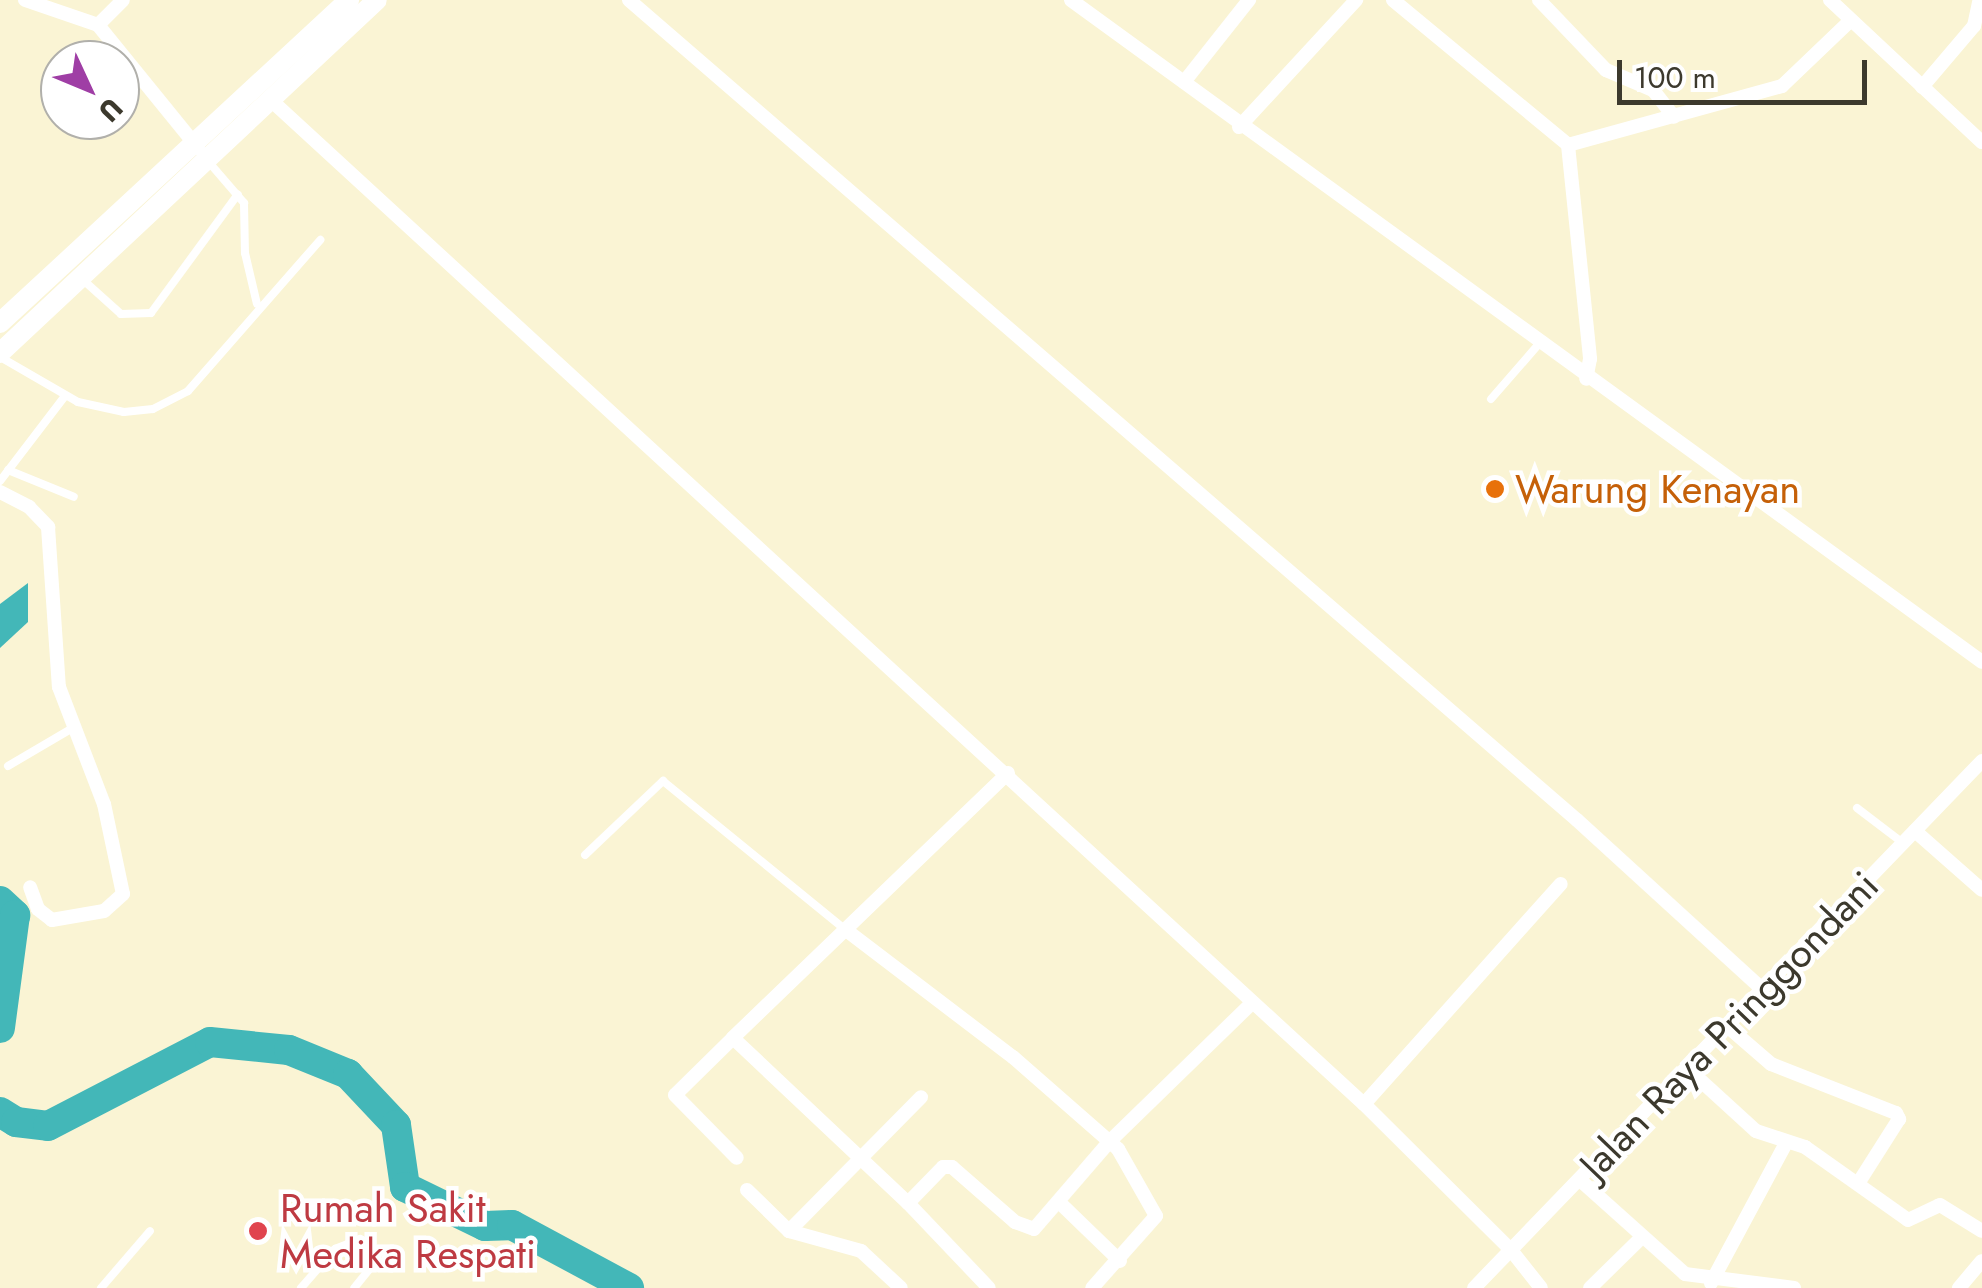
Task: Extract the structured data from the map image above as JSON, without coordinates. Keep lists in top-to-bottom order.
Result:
{
  "streets": {
    "street": ["Jalan Raya Pringgondani"]
  },
  "places": ["Warung Kenayan", "Rumah Sakit Medika Respati"],
  "scale_bar": "100 m",
  "north": "bottom right"
}
